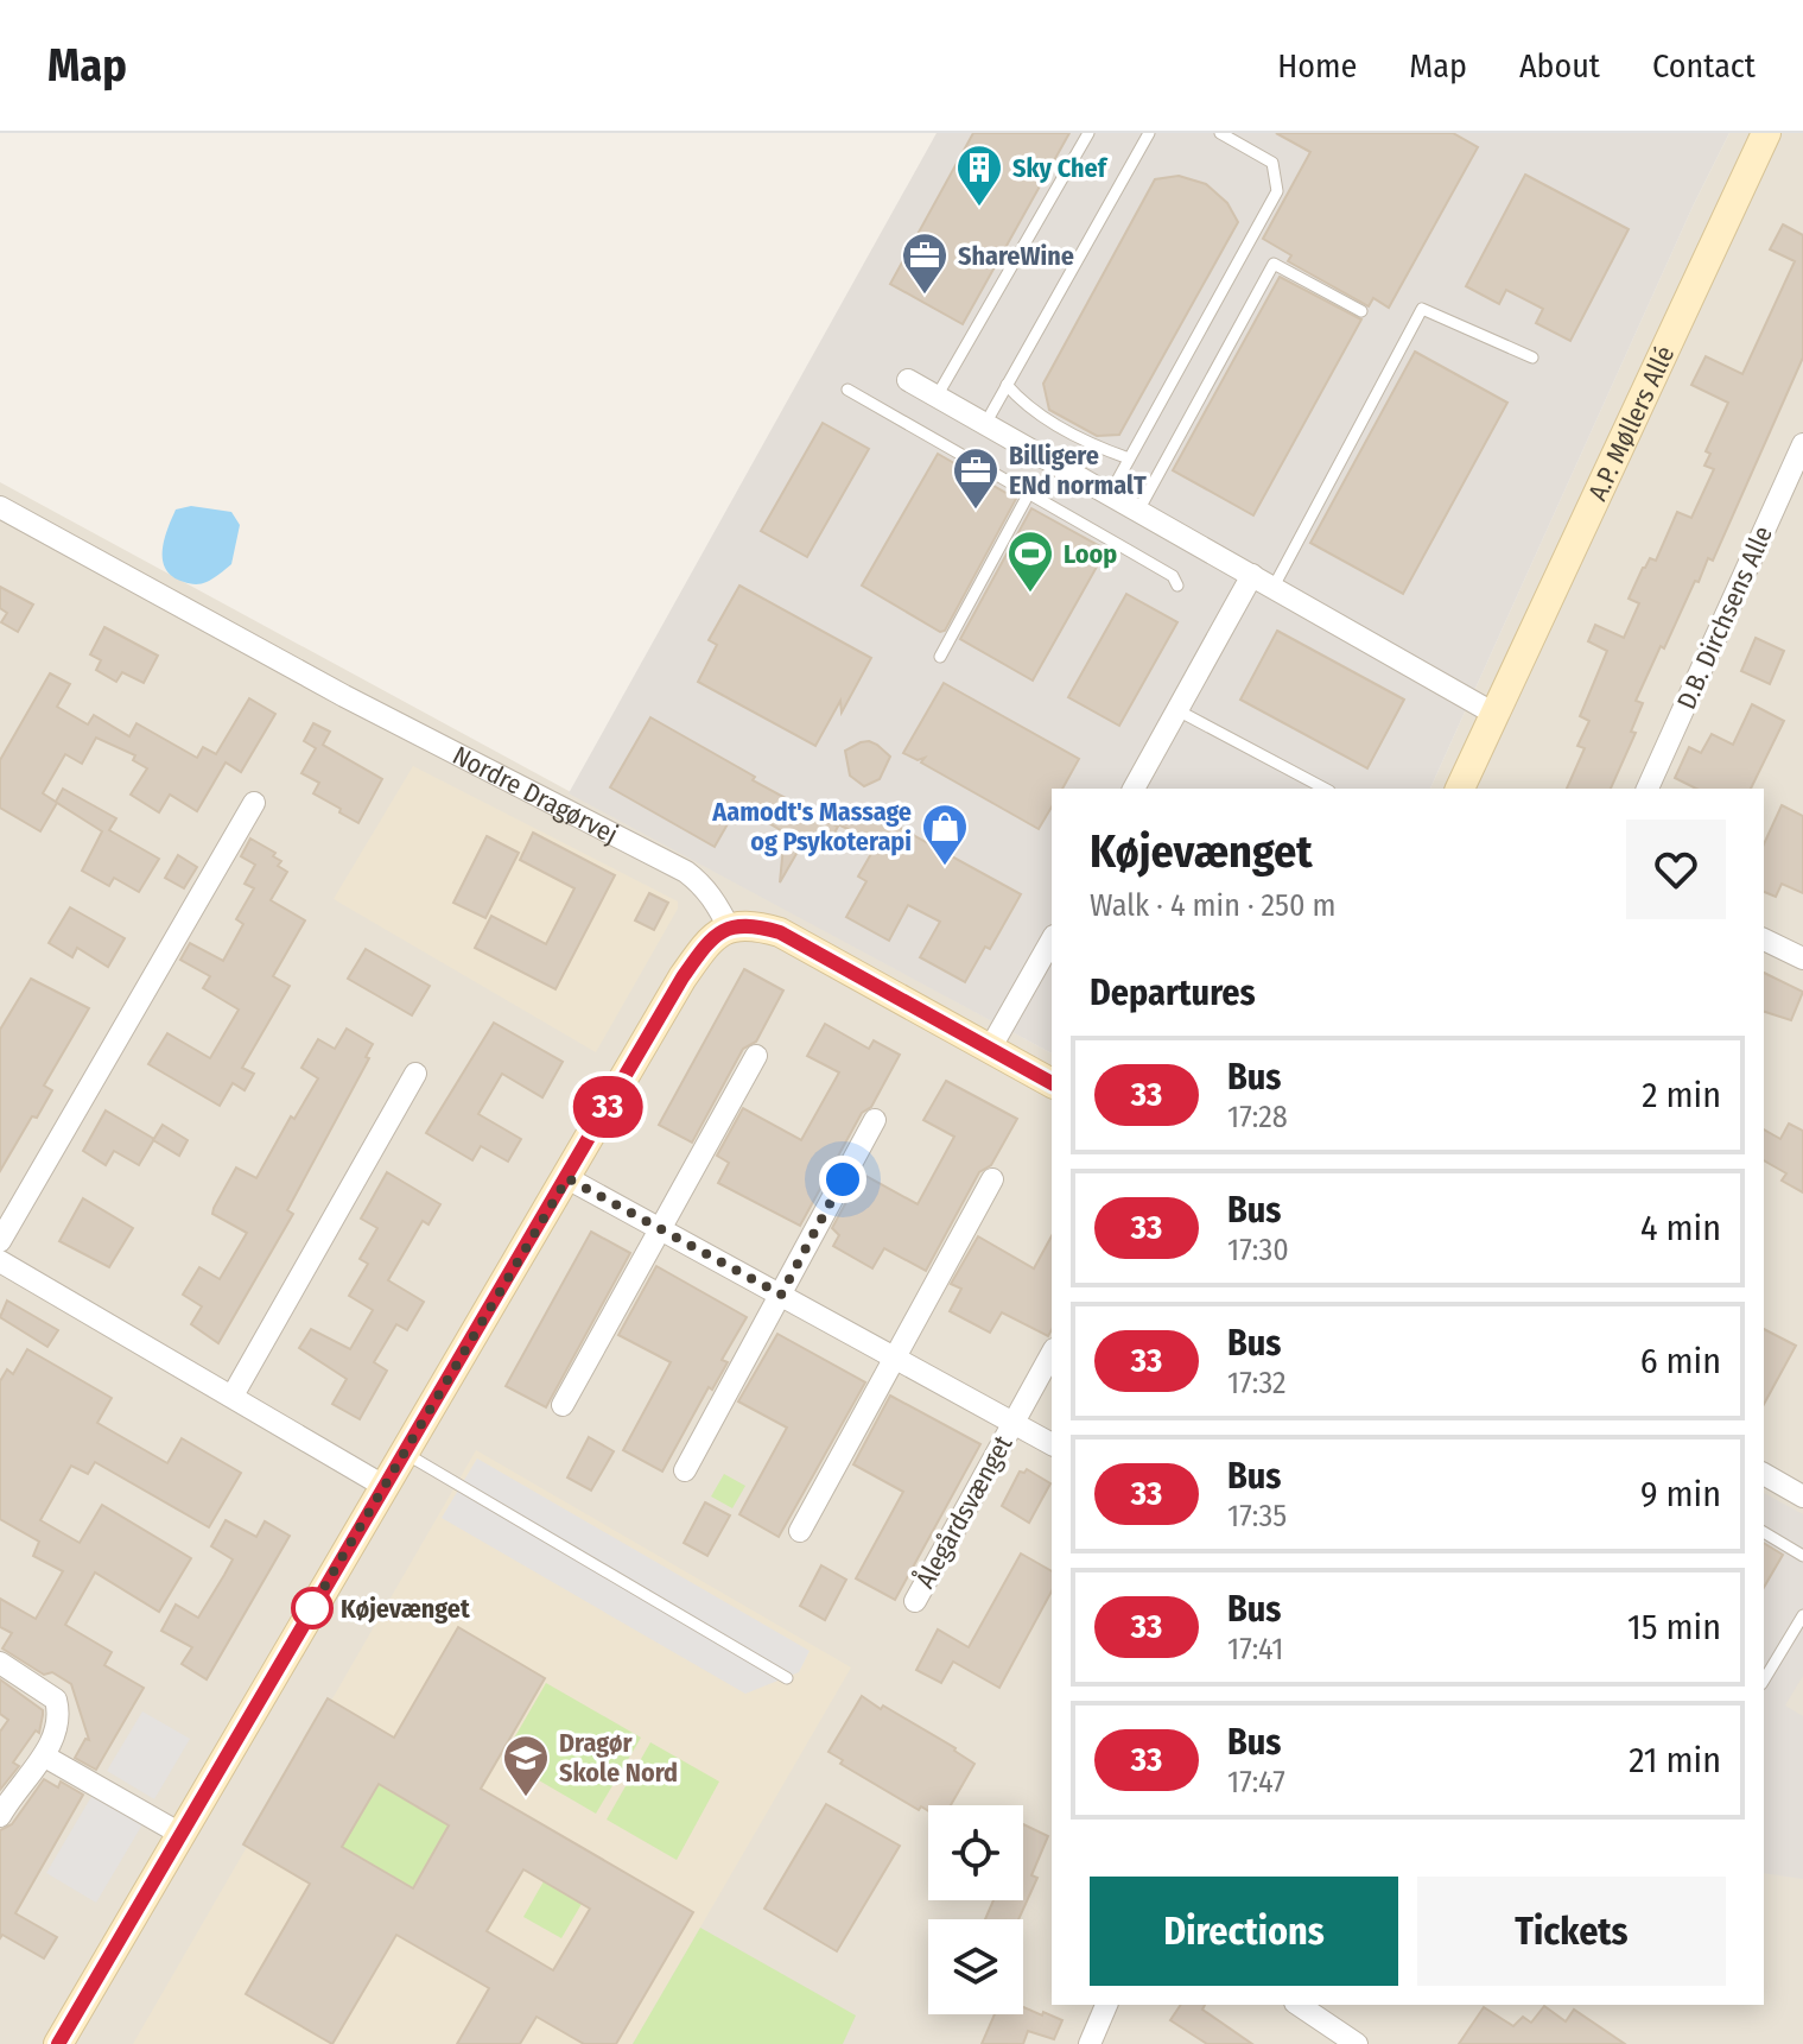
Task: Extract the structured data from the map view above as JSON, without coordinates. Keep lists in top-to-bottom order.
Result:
{
  "streets": {
    "street": [
      "A.P. Møllers Allé",
      "D.B. Dirchsens Alle",
      "Nordre Dragørvej",
      "Ålegårdsvænget"
    ]
  },
  "places": {
    "building": ["Sky Chef"],
    "office": ["ShareWine", "Billigere ENd normalT"],
    "sports": ["Loop"],
    "shop": ["Aamodt's Massage og Psykoterapi"],
    "other": ["Køjevænget"],
    "school or university": ["Dragør Skole Nord"]
  },
  "lines": ["bus line 33"],
  "page": {
    "header": "Map",
    "nav": [
      "Home",
      "Map",
      "About",
      "Contact"
    ],
    "on_map": "33",
    "heading": [
      ["Køjevænget", "Walk · 4 min · 250 m"],
      "Departures"
    ],
    "list": [
      {
        "mark": "33",
        "name": "Bus",
        "note": "17:28",
        "value": "2 min"
      },
      {
        "mark": "33",
        "name": "Bus",
        "note": "17:30",
        "value": "4 min"
      },
      {
        "mark": "33",
        "name": "Bus",
        "note": "17:32",
        "value": "6 min"
      },
      {
        "mark": "33",
        "name": "Bus",
        "note": "17:35",
        "value": "9 min"
      },
      {
        "mark": "33",
        "name": "Bus",
        "note": "17:41",
        "value": "15 min"
      },
      {
        "mark": "33",
        "name": "Bus",
        "note": "17:47",
        "value": "21 min"
      }
    ],
    "buttons": ["Directions", "Tickets"]
  }
}
